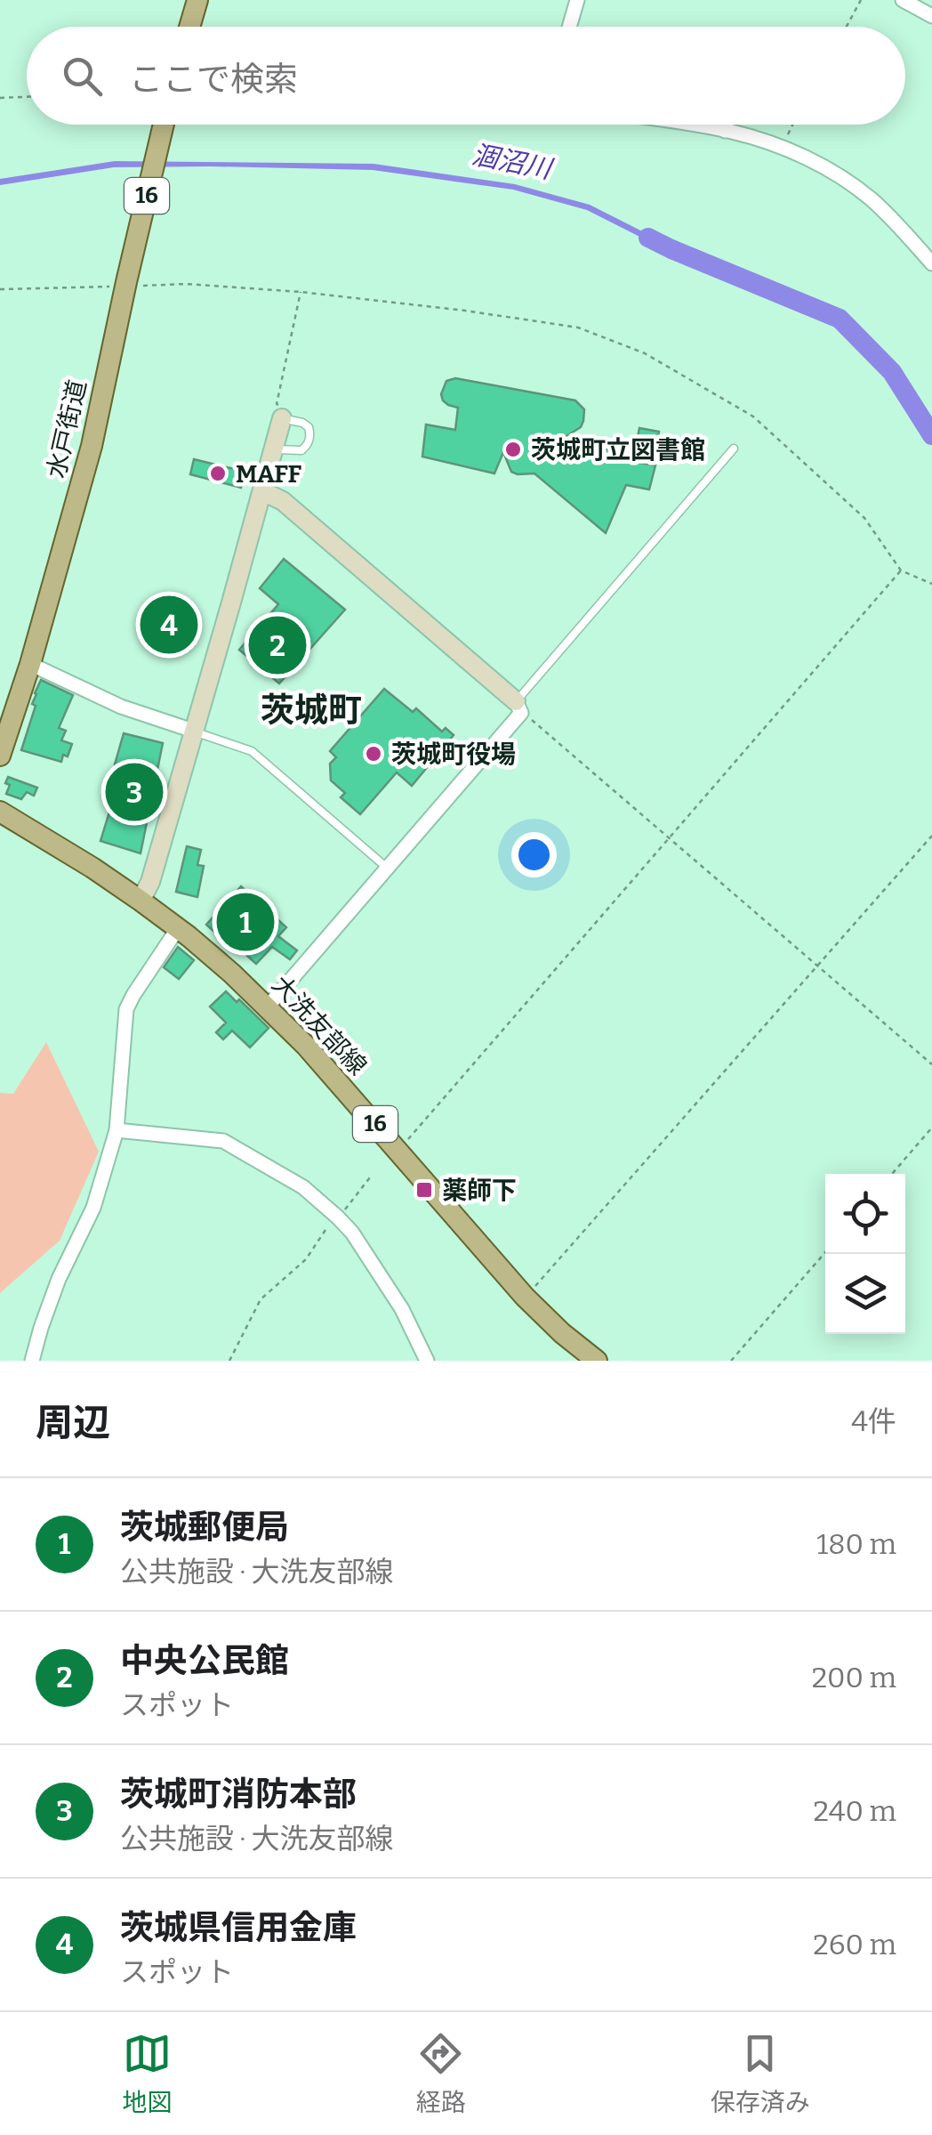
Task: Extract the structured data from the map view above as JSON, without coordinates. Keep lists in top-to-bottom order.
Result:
{
  "streets": {
    "main road": ["16", "水戸街道", "大洗友部線"]
  },
  "districts": ["茨城町"],
  "water": ["涸沼川"],
  "places": {
    "other": ["茨城町立図書館", "MAFF", "茨城町役場"],
    "transit": ["薬師下"]
  },
  "page": {
    "search": "ここで検索",
    "pins": [
      "4",
      "2",
      "3",
      "1"
    ],
    "heading": ["周辺", "4件"],
    "list": [
      {
        "mark": "1",
        "name": "茨城郵便局",
        "note": "公共施設 · 大洗友部線",
        "value": "180 m"
      },
      {
        "mark": "2",
        "name": "中央公民館",
        "note": "スポット",
        "value": "200 m"
      },
      {
        "mark": "3",
        "name": "茨城町消防本部",
        "note": "公共施設 · 大洗友部線",
        "value": "240 m"
      },
      {
        "mark": "4",
        "name": "茨城県信用金庫",
        "note": "スポット",
        "value": "260 m"
      }
    ],
    "nav": ["地図", "経路", "保存済み"]
  }
}
